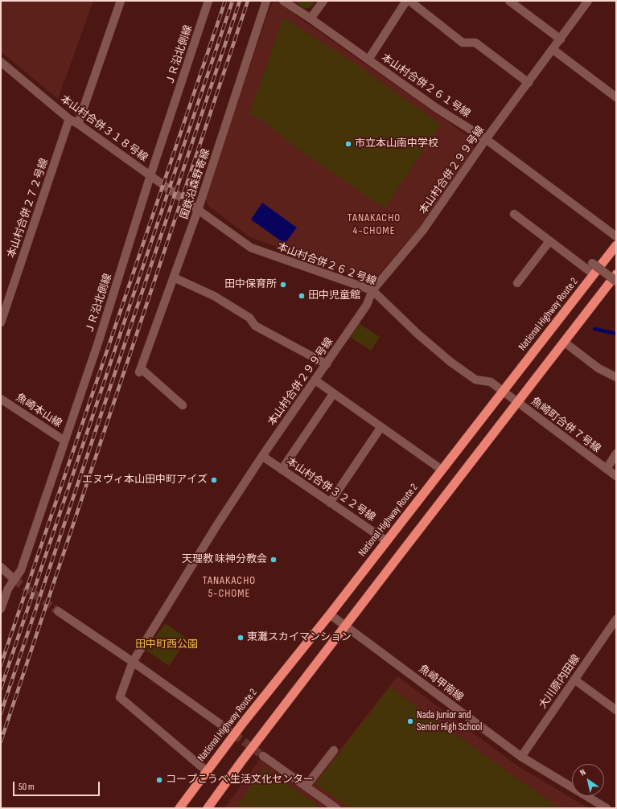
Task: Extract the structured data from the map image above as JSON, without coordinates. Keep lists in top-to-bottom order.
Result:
{
  "streets": {
    "highway": ["National Highway Route 2"],
    "street": [
      "ＪＲ沿北側線",
      "本山村合併２６１号線",
      "本山村合併３１８号線",
      "本山村合併２９９号線",
      "国鉄沿森野寄線",
      "本山村合併２７２号線",
      "本山村合併２６２号線",
      "魚崎本山線",
      "魚崎町合併７号線",
      "本山村合併３２２号線",
      "大川原内田線",
      "魚崎甲南線"
    ]
  },
  "crossings": [
    ["ＪＲ沿北側線", "本山村合併３１８号線"],
    ["ＪＲ沿北側線", "魚崎本山線"],
    ["本山村合併２６１号線", "本山村合併２９９号線"],
    ["本山村合併３１８号線", "国鉄沿森野寄線"],
    ["本山村合併３１８号線", "本山村合併２７２号線"],
    ["本山村合併３１８号線", "本山村合併２６２号線"],
    ["本山村合併２９９号線", "本山村合併２６２号線"],
    ["本山村合併２９９号線", "National Highway Route 2"],
    ["本山村合併２９９号線", "本山村合併３２２号線"],
    ["国鉄沿森野寄線", "本山村合併２６２号線"],
    ["本山村合併２６２号線", "National Highway Route 2"],
    ["本山村合併２６２号線", "魚崎町合併７号線"],
    ["National Highway Route 2", "魚崎町合併７号線"],
    ["National Highway Route 2", "本山村合併３２２号線"],
    ["National Highway Route 2", "魚崎甲南線"],
    ["大川原内田線", "魚崎甲南線"]
  ],
  "districts": ["TANAKACHO 4-CHOME", "TANAKACHO 5-CHOME"],
  "parks": ["田中町西公園"],
  "places": [
    "市立本山南中学校",
    "田中保育所",
    "田中児童館",
    "エヌヴィ本山田中町アイズ",
    "天理教 味神分教会",
    "東灘スカイマンション",
    "Nada Junior and Senior High School",
    "コープこうべ 生活文化センター"
  ],
  "scale_bar": "50 m",
  "north": "top left"
}
